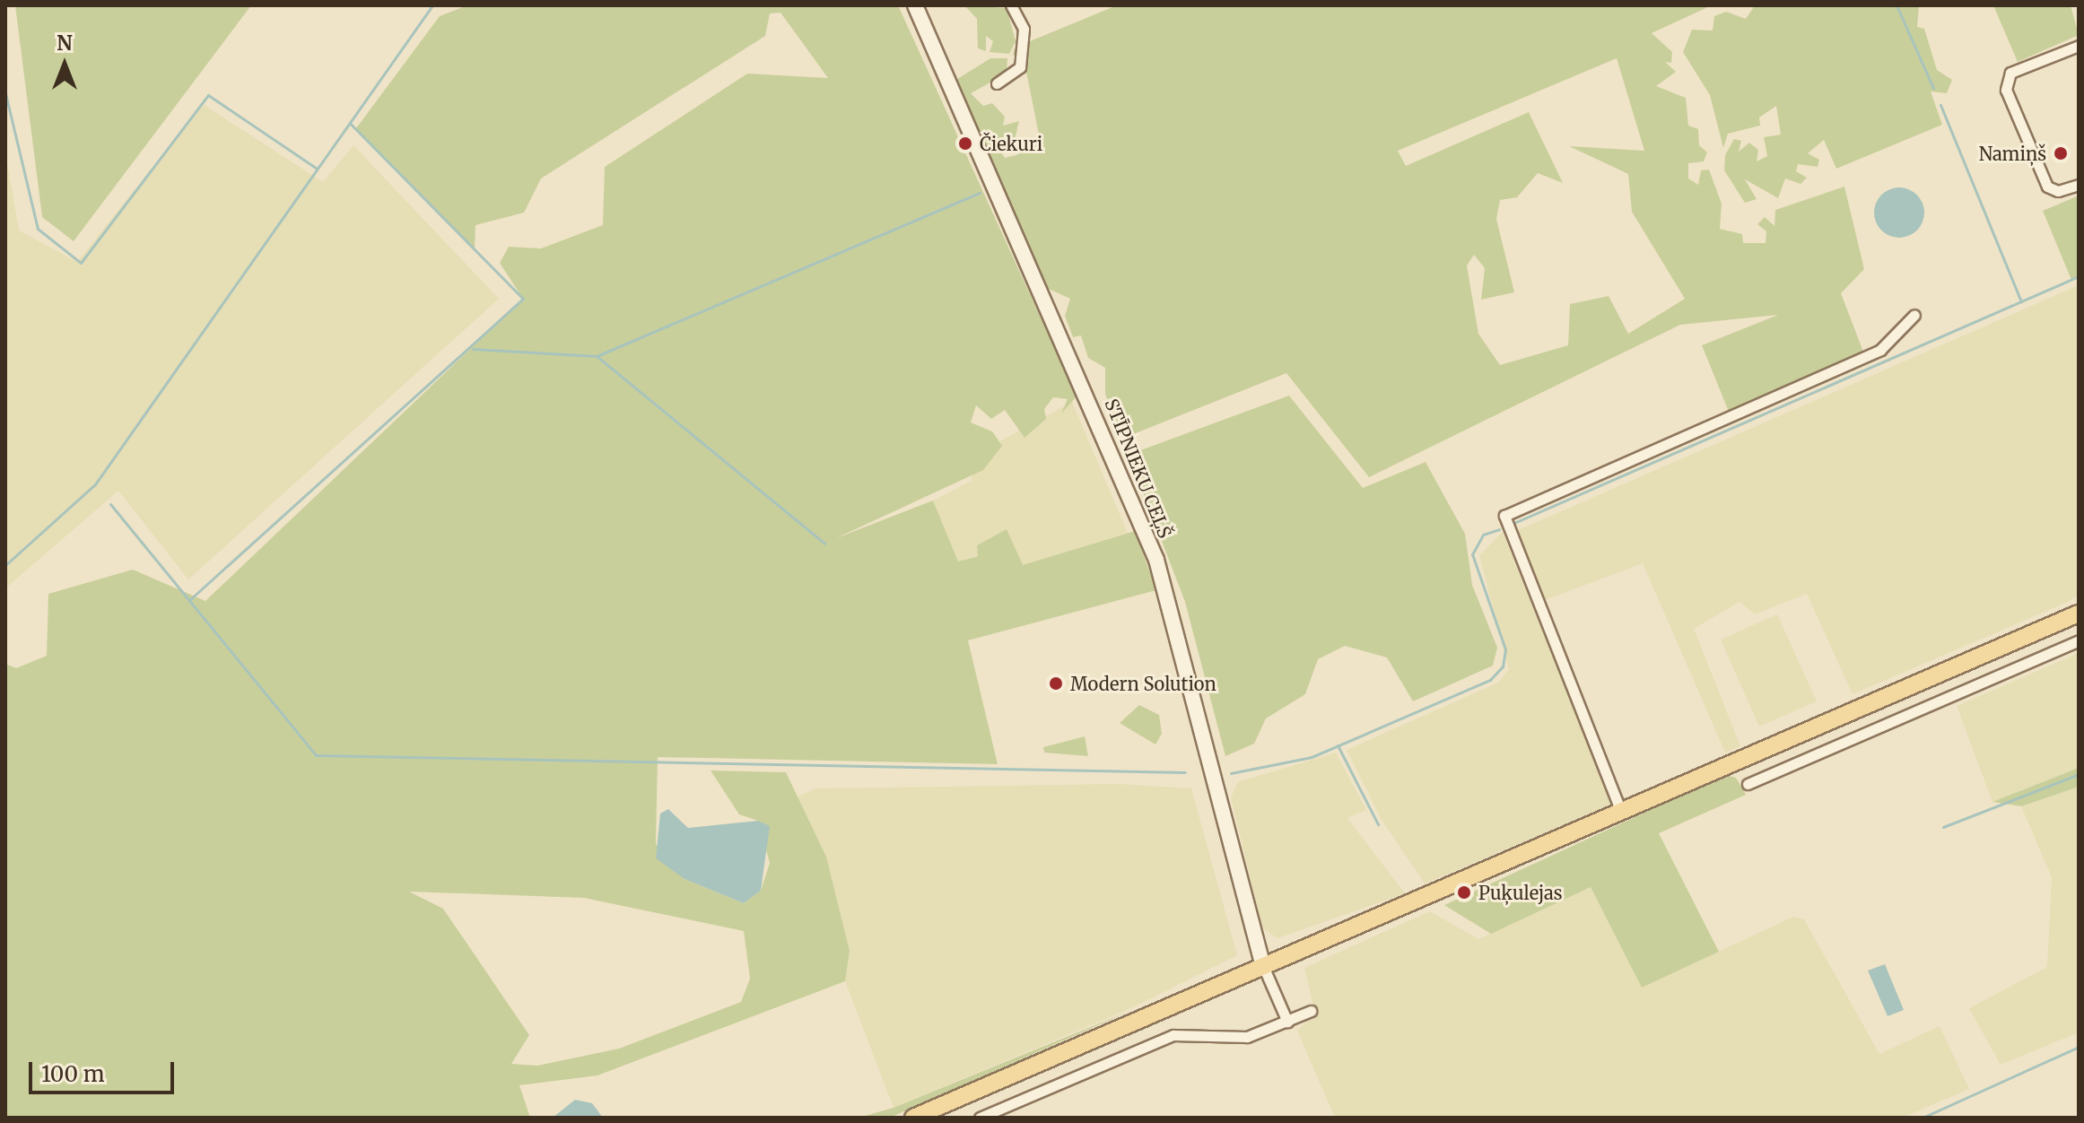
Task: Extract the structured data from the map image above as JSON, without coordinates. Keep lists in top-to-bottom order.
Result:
{
  "streets": {
    "main road": ["STĪPNIEKU CEĻŠ"]
  },
  "places": [
    "Čiekuri",
    "Namiņš",
    "Modern Solution",
    "Puķulejas"
  ],
  "scale_bar": "100 m",
  "north": "top"
}
